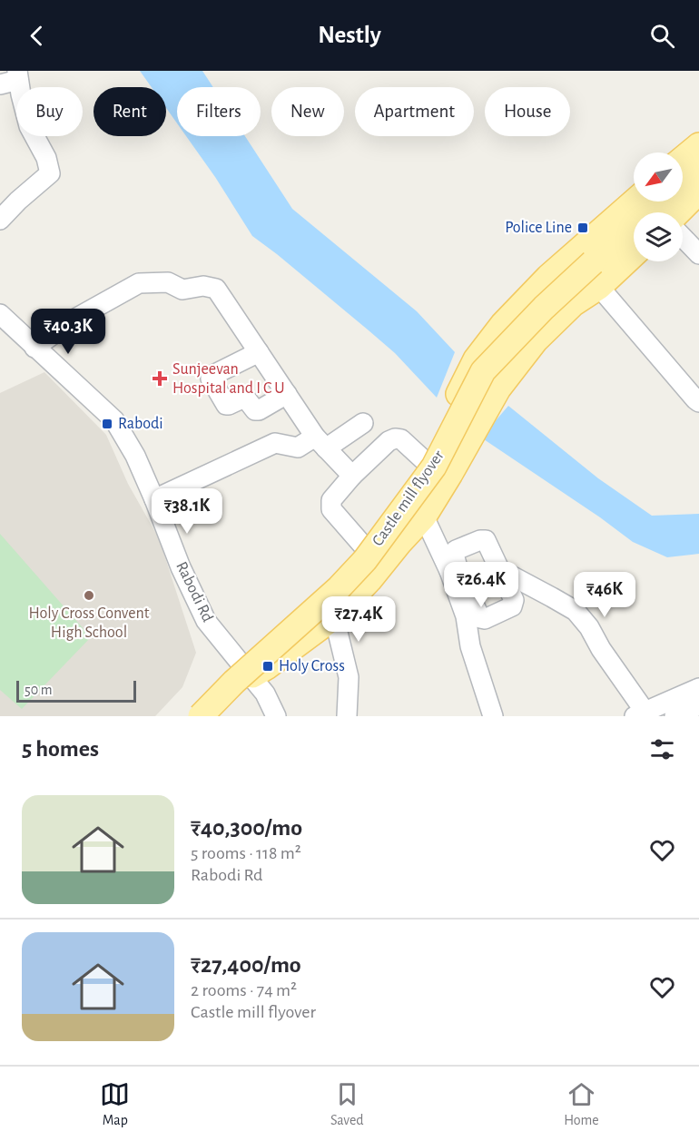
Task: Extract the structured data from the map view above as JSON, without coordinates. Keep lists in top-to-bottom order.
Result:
{
  "streets": {
    "main road": ["Castle mill flyover"],
    "street": ["Rabodi Rd"]
  },
  "places": {
    "transit": ["Police Line", "Rabodi", "Holy Cross"],
    "health": ["Sunjeevan Hospital and I C U"],
    "other": ["Holy Cross Convent High School"]
  },
  "scale_bar": "50 m",
  "north": "bottom left",
  "page": {
    "header": "Nestly",
    "chip": [
      "Buy",
      "Rent",
      "Filters",
      "New",
      "Apartment",
      "House"
    ],
    "price": [
      "₹40.3K",
      "₹38.1K",
      "₹26.4K",
      "₹46K",
      "₹27.4K"
    ],
    "scale": "50 m",
    "heading": "5 homes",
    "list": [
      {
        "name": "₹40,300/mo",
        "note": "5 rooms · 118 m² · Rabodi Rd"
      },
      {
        "name": "₹27,400/mo",
        "note": "2 rooms · 74 m² · Castle mill flyover"
      }
    ],
    "tabs": ["Map", "Saved", "Home"]
  }
}
